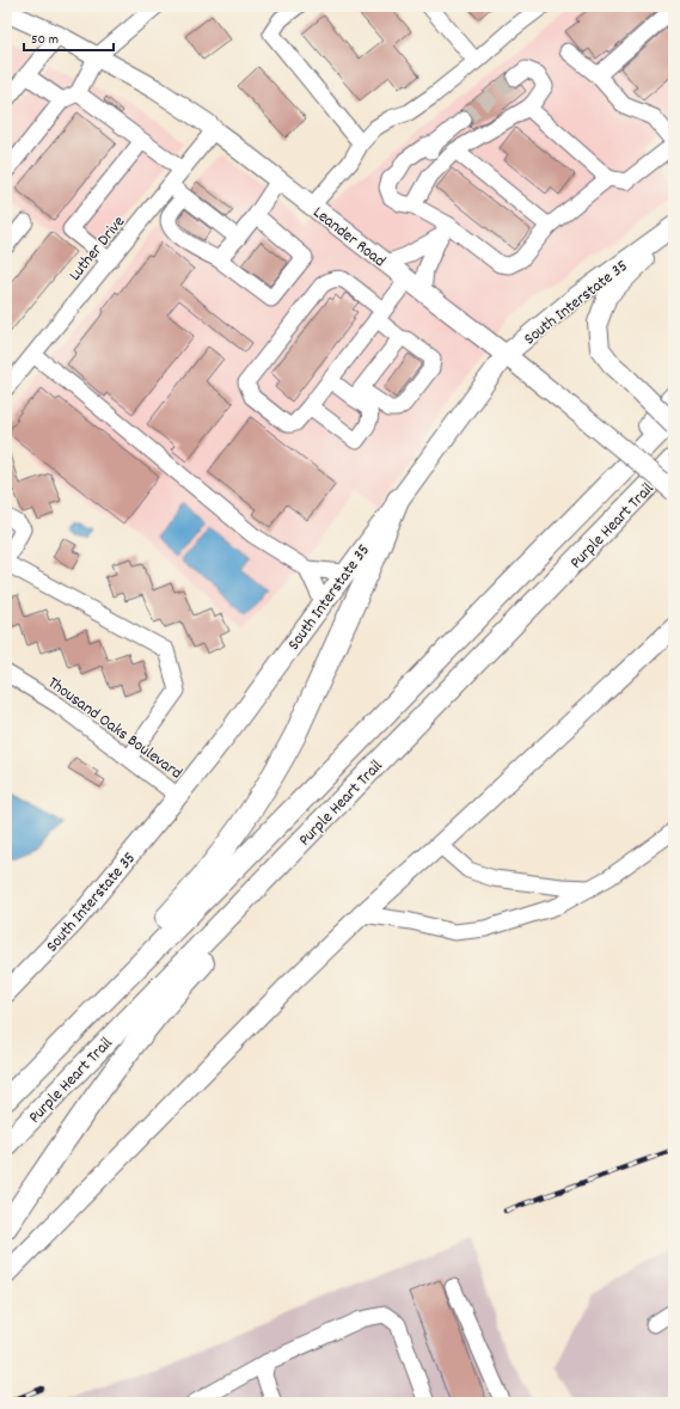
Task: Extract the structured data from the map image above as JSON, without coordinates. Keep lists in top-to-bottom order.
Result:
{
  "streets": {
    "highway": ["Purple Heart Trail"],
    "main road": ["Leander Road", "South Interstate 35"],
    "street": ["Luther Drive", "Thousand Oaks Boulevard"]
  },
  "crossings": [
    ["Leander Road", "Luther Drive"],
    ["Leander Road", "South Interstate 35"],
    ["South Interstate 35", "Thousand Oaks Boulevard"]
  ],
  "scale_bar": "50 m"
}
